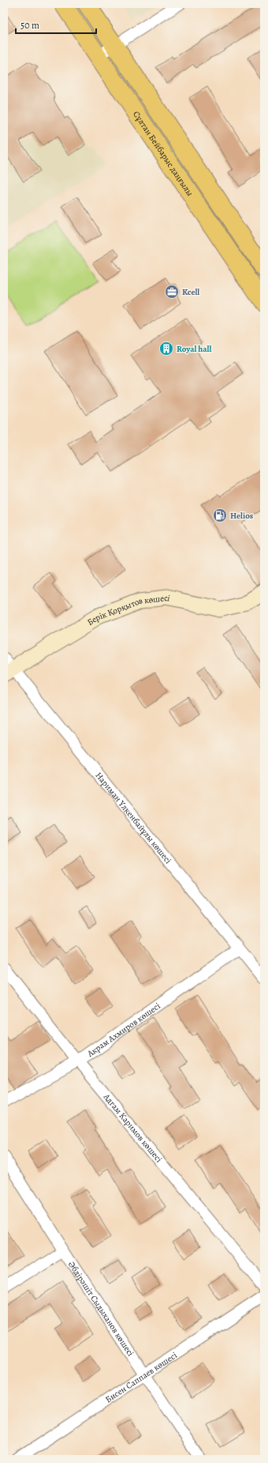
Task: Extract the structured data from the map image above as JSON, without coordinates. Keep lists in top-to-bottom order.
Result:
{
  "streets": {
    "main road": ["Сұлтан Бейбарыс даңғылы"],
    "street": [
      "Берік Қорқытов көшесі",
      "Нариман Үлкенбайұлы көшесі",
      "Акрам Ахмиров көшесі",
      "Адгам Каримов көшесі",
      "Әбдірәшіт Сыдыханов көшесі",
      "Бисен Саппаев көшесі"
    ]
  },
  "crossings": [
    ["Берік Қорқытов көшесі", "Нариман Үлкенбайұлы көшесі"],
    ["Нариман Үлкенбайұлы көшесі", "Акрам Ахмиров көшесі"],
    ["Акрам Ахмиров көшесі", "Адгам Каримов көшесі"],
    ["Әбдірәшіт Сыдыханов көшесі", "Бисен Саппаев көшесі"]
  ],
  "places": {
    "office": ["Kcell"],
    "building": ["Royal hall"],
    "fuel station": ["Helios"]
  },
  "scale_bar": "50 m"
}
